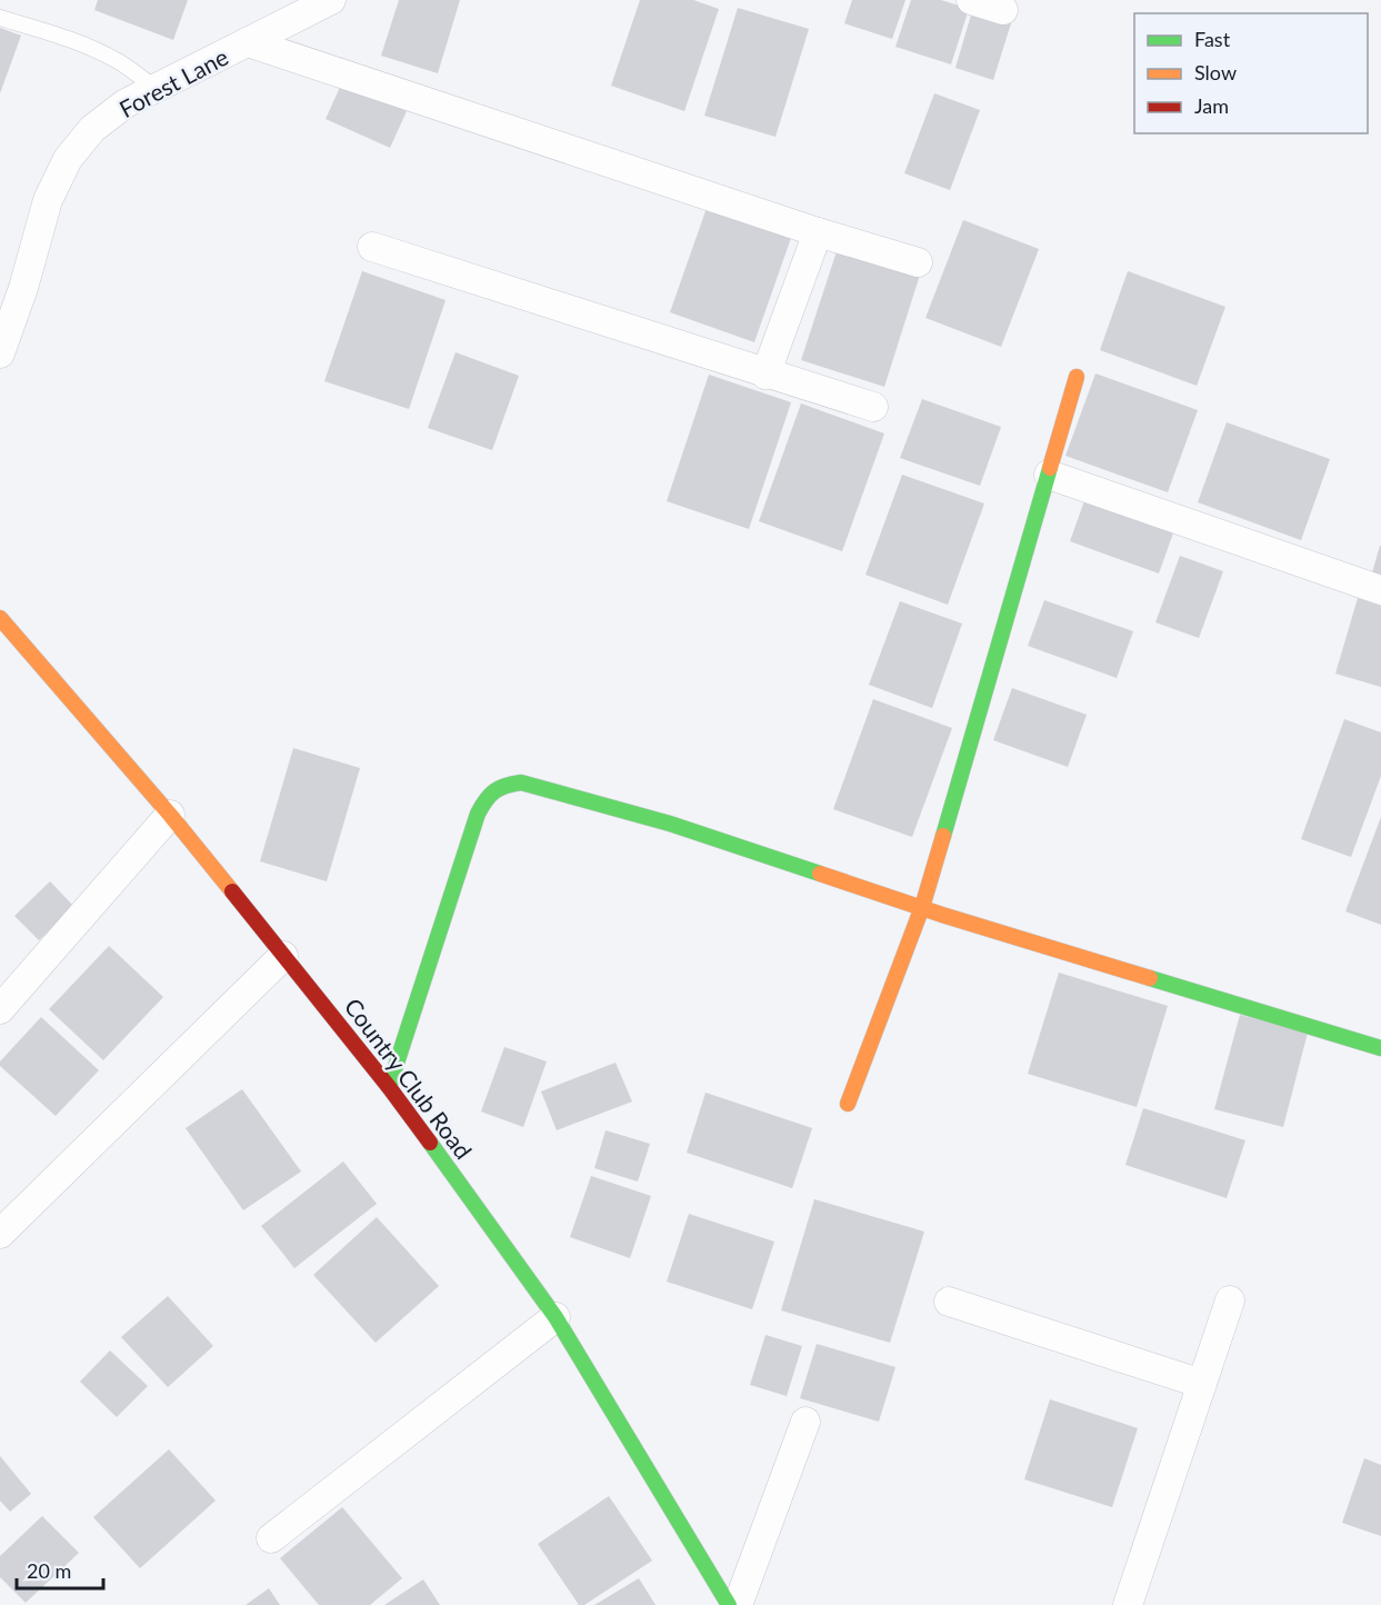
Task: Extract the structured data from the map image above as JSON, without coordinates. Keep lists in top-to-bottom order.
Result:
{
  "streets": {
    "street": ["Forest Lane", "Country Club Road"]
  },
  "legend": ["Fast", "Slow", "Jam"],
  "scale_bar": "20 m"
}
